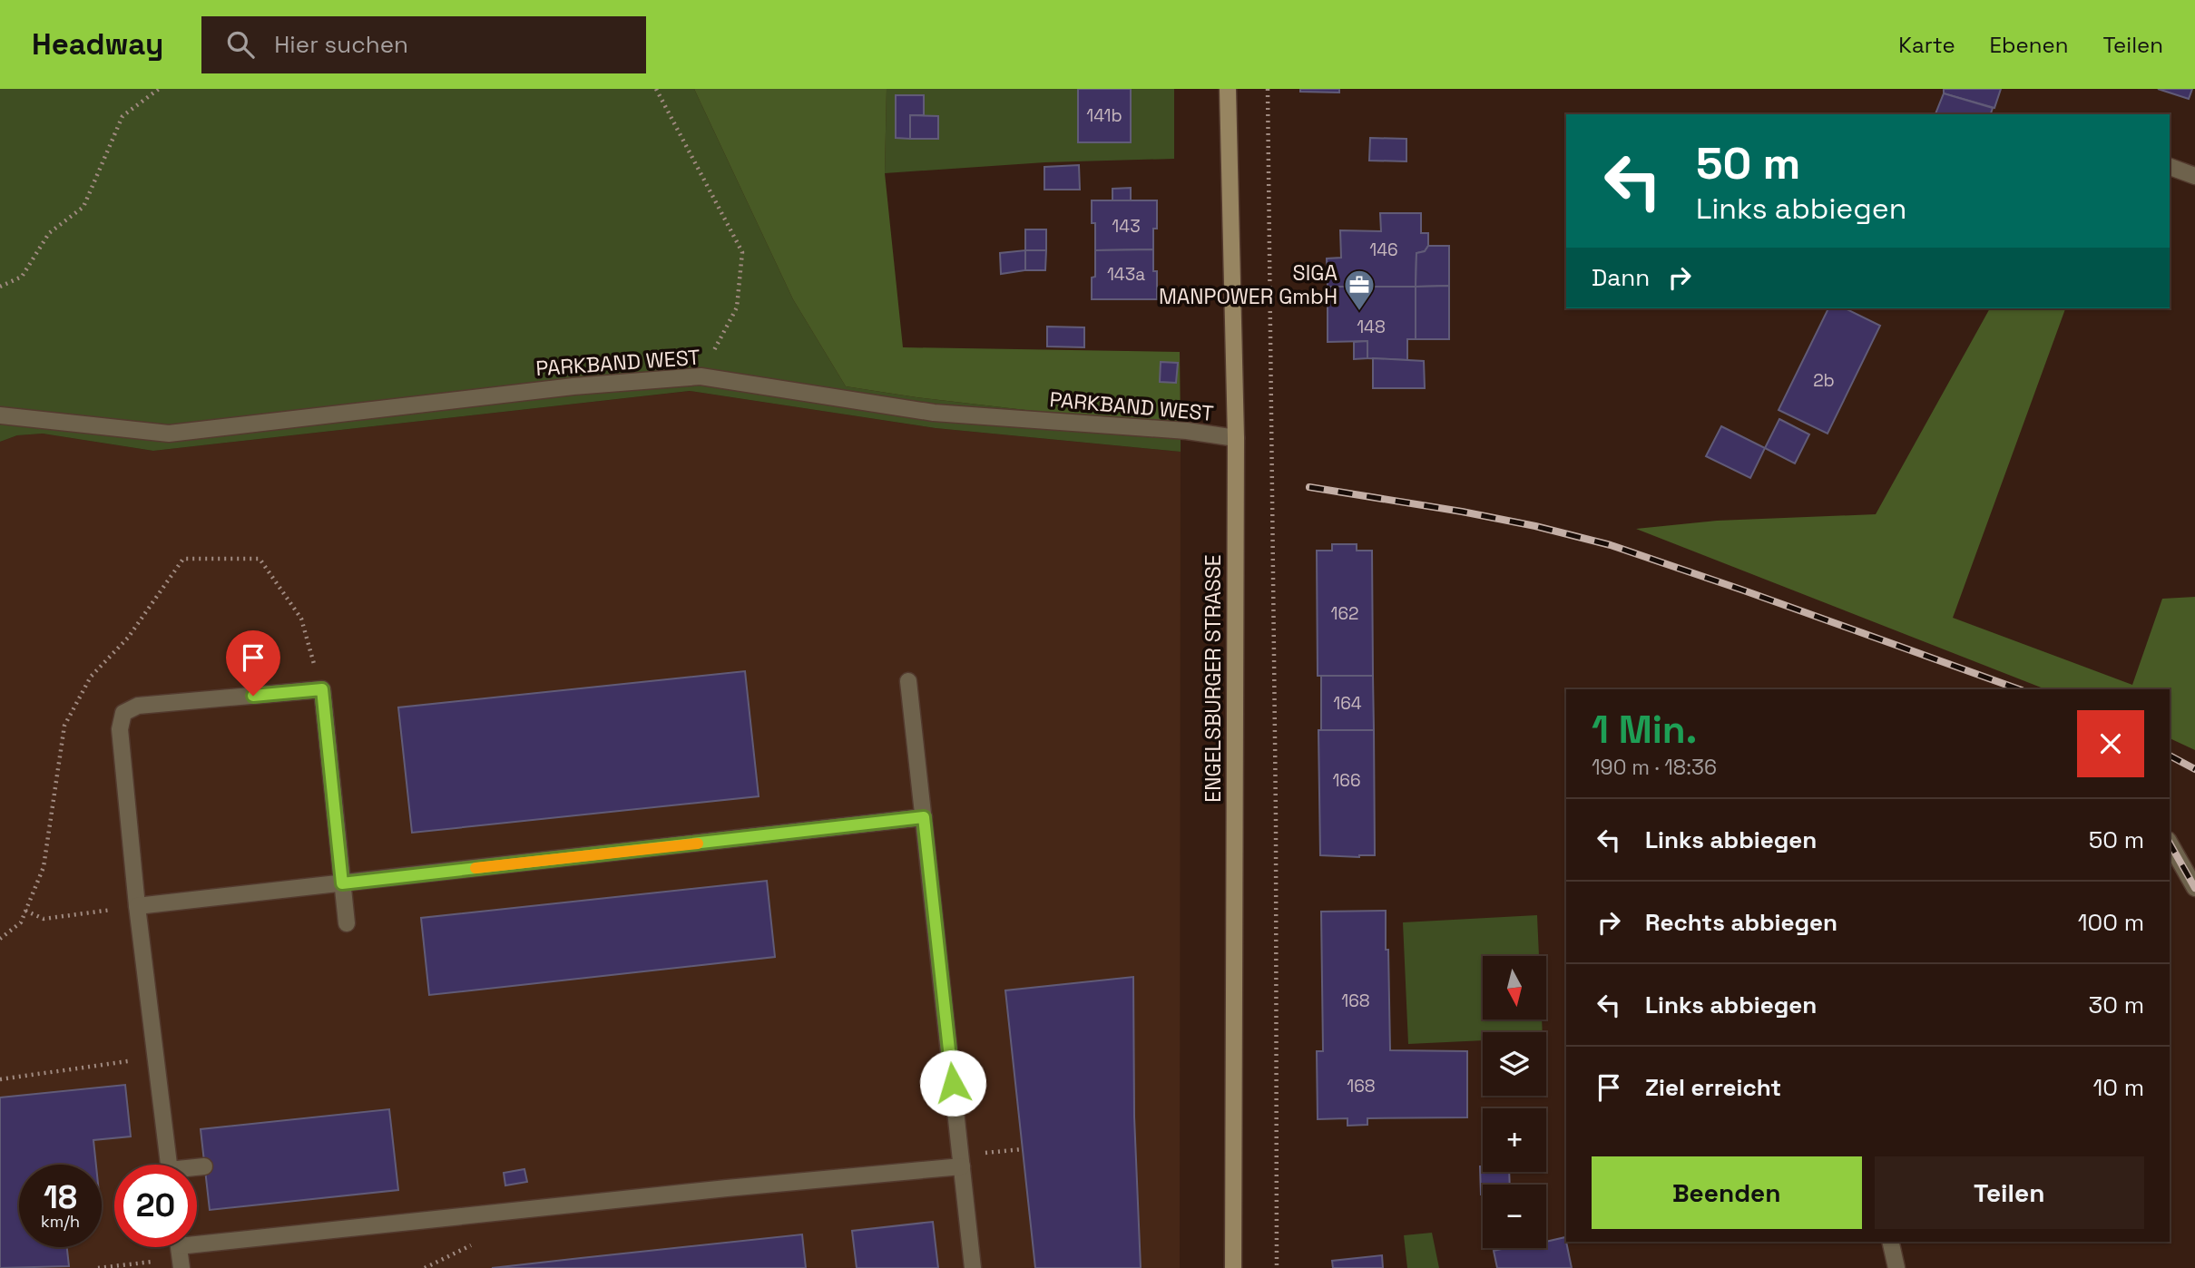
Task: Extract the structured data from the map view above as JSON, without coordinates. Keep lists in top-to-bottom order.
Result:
{
  "streets": {
    "street": ["ENGELSBURGER STRASSE"],
    "lane": ["PARKBAND WEST"]
  },
  "crossings": [
    ["PARKBAND WEST", "ENGELSBURGER STRASSE"]
  ],
  "places": {
    "office": ["SIGA MANPOWER GmbH"]
  },
  "house_numbers": [
    "141b",
    "143",
    "146",
    "143a",
    "148",
    "2b",
    "162",
    "164",
    "166",
    "168",
    "168"
  ],
  "north": "bottom",
  "page": {
    "header": "Headway",
    "search": "Hier suchen",
    "nav": ["Karte", "Ebenen", "Teilen"],
    "turn": ["50 m", "Links abbiegen"],
    "then": "Dann",
    "heading": ["1 Min.", "190 m · 18:36"],
    "list": [
      {
        "name": "Links abbiegen",
        "value": "50 m"
      },
      {
        "name": "Rechts abbiegen",
        "value": "100 m"
      },
      {
        "name": "Links abbiegen",
        "value": "30 m"
      },
      {
        "name": "Ziel erreicht",
        "value": "10 m"
      }
    ],
    "map_buttons": ["+", "−"],
    "buttons": ["Beenden", "Teilen"],
    "speed": "18 km/h",
    "limit": "20"
  }
}
